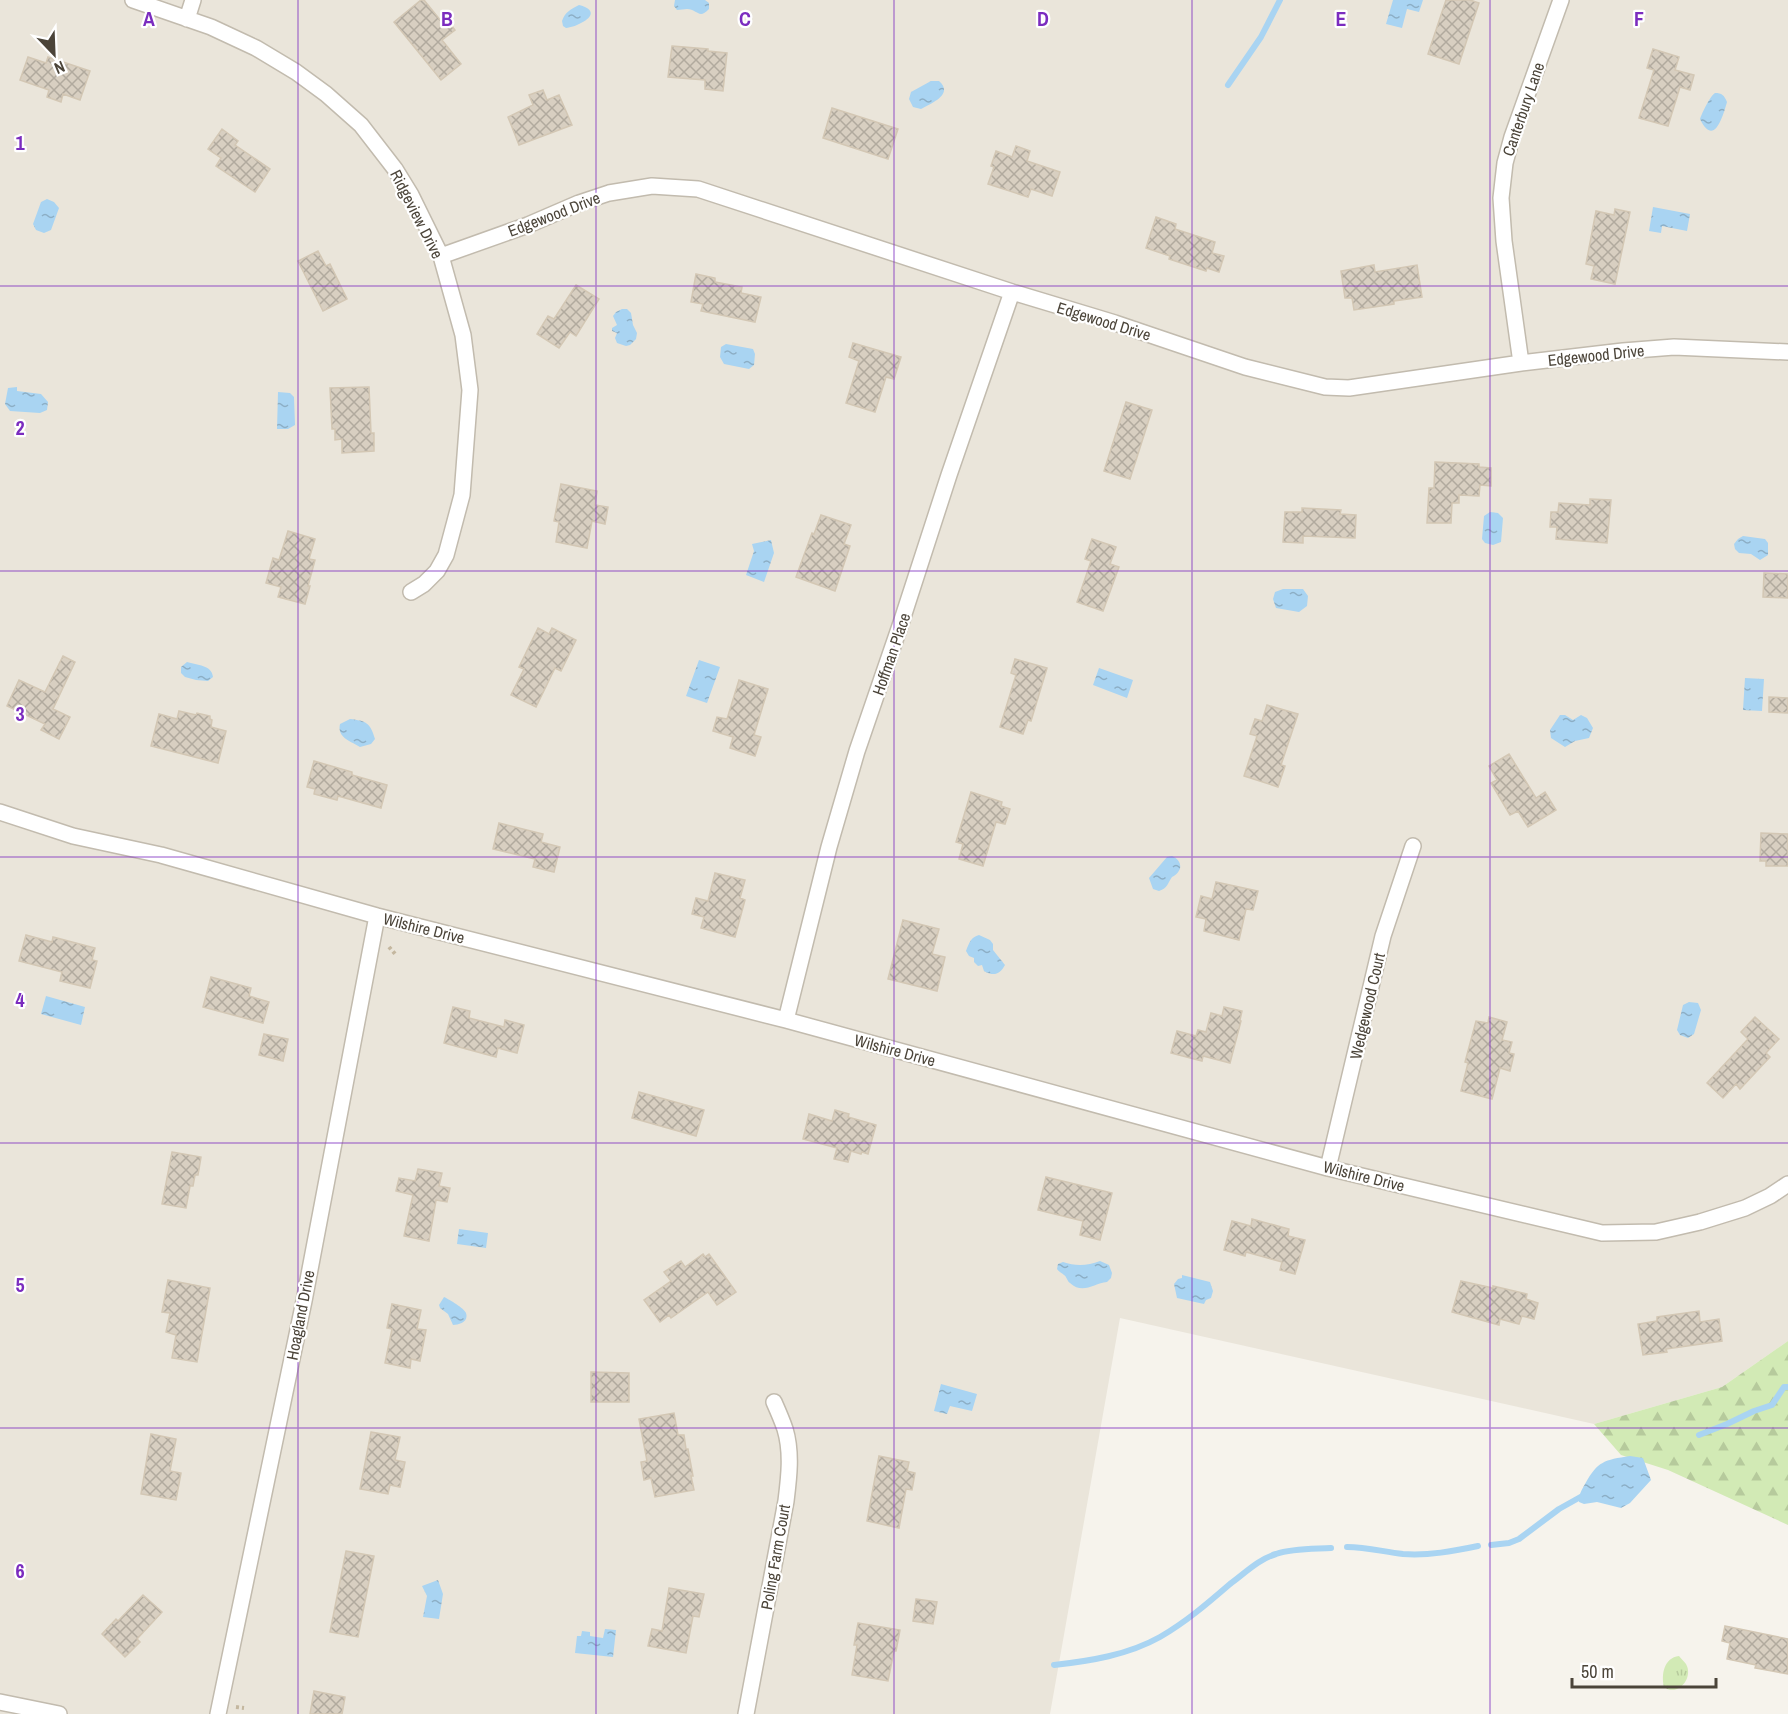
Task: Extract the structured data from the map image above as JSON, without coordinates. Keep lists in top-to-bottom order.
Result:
{
  "streets": {
    "street": [
      "Canterbury Lane",
      "Ridgeview Drive",
      "Edgewood Drive",
      "Hoffman Place",
      "Wilshire Drive",
      "Wedgewood Court",
      "Hoagland Drive",
      "Poling Farm Court"
    ]
  },
  "crossings": [
    ["Canterbury Lane", "Edgewood Drive"],
    ["Ridgeview Drive", "Edgewood Drive"],
    ["Edgewood Drive", "Hoffman Place"],
    ["Hoffman Place", "Wilshire Drive"],
    ["Wilshire Drive", "Wedgewood Court"],
    ["Wilshire Drive", "Hoagland Drive"]
  ],
  "scale_bar": "50 m",
  "north": "bottom right",
  "grid": {
    "columns": [
      "A",
      "B",
      "C",
      "D",
      "E",
      "F"
    ],
    "rows": [
      "1",
      "2",
      "3",
      "4",
      "5",
      "6"
    ]
  }
}
